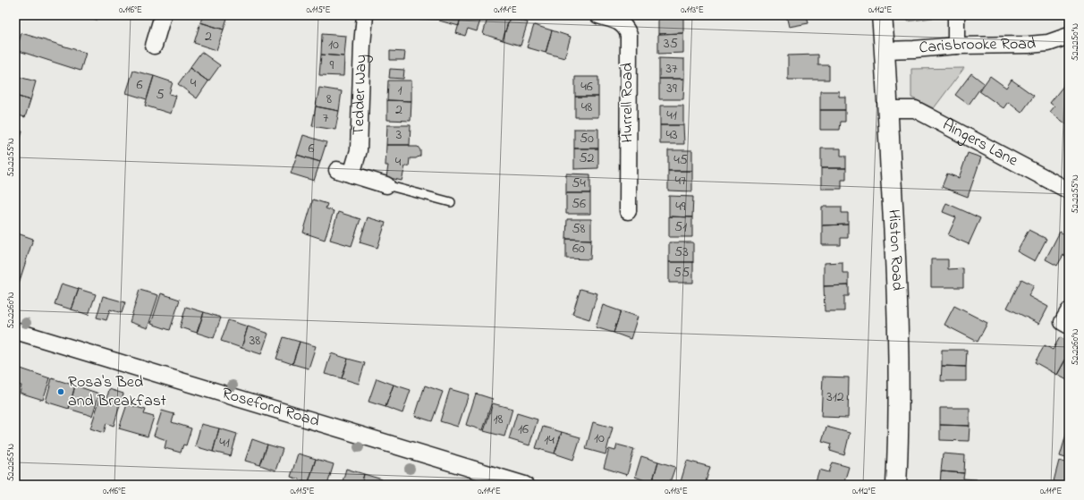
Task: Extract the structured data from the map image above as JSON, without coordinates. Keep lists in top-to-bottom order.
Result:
{
  "streets": {
    "main road": ["Histon Road"],
    "street": [
      "Carisbrooke Road",
      "Tedder Way",
      "Hurrell Road",
      "Aingers Lane",
      "Roseford Road"
    ]
  },
  "crossings": [
    ["Carisbrooke Road", "Histon Road"],
    ["Aingers Lane", "Histon Road"]
  ],
  "places": ["Rosa's Bed and Breakfast"],
  "house_numbers": [
    "2",
    "35",
    "10",
    "9",
    "37",
    "4",
    "6",
    "46",
    "39",
    "1",
    "5",
    "8",
    "48",
    "2",
    "41",
    "7",
    "3",
    "43",
    "50",
    "6",
    "52",
    "45",
    "4",
    "47",
    "54",
    "56",
    "49",
    "51",
    "58",
    "60",
    "53",
    "55",
    "38",
    "312",
    "18",
    "16",
    "10",
    "14",
    "41"
  ],
  "coordinates": [
    "0.116°E",
    "0.115°E",
    "0.114°E",
    "0.113°E",
    "0.112°E",
    "52.2250°N",
    "52.2255°N",
    "52.2260°N",
    "52.2265°N",
    "0.111°E"
  ]
}
